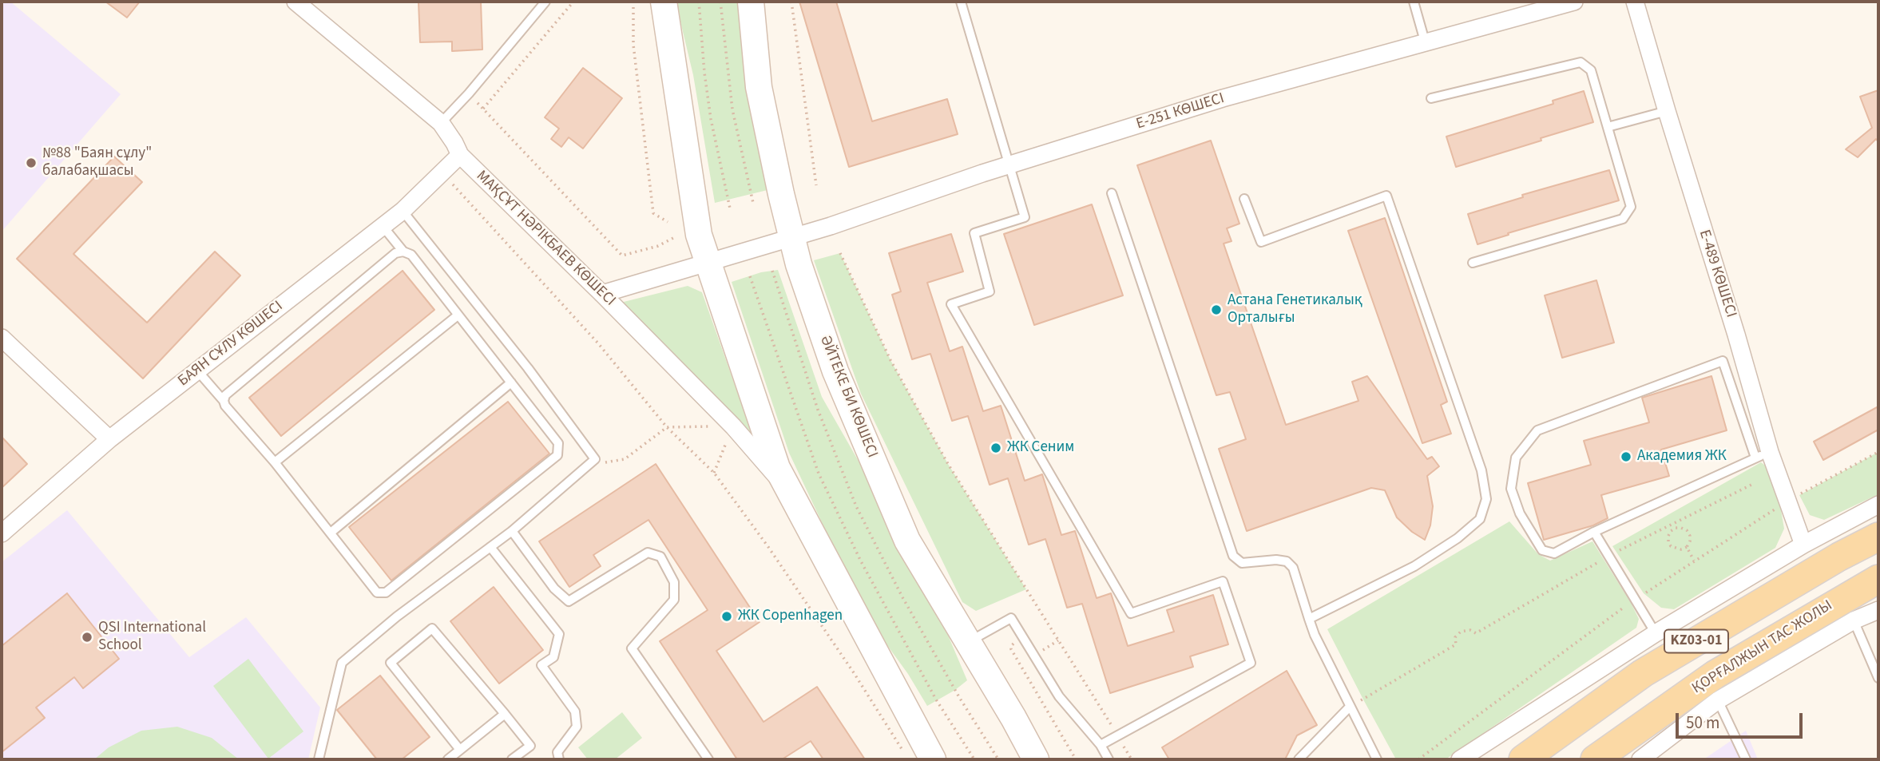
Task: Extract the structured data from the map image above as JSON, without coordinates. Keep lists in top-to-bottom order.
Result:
{
  "streets": {
    "main road": ["KZ03-01", "ҚОРҒАЛЖЫН ТАС ЖОЛЫ"],
    "street": [
      "Е-251 КӨШЕСІ",
      "МАҚСҰТ НӘРІКБАЕВ КӨШЕСІ",
      "Е-489 КӨШЕСІ",
      "БАЯН СҰЛУ КӨШЕСІ",
      "ӘЙТЕКЕ БИ КӨШЕСІ"
    ]
  },
  "crossings": [
    ["Е-251 КӨШЕСІ", "МАҚСҰТ НӘРІКБАЕВ КӨШЕСІ"],
    ["Е-251 КӨШЕСІ", "ӘЙТЕКЕ БИ КӨШЕСІ"],
    ["МАҚСҰТ НӘРІКБАЕВ КӨШЕСІ", "БАЯН СҰЛУ КӨШЕСІ"]
  ],
  "places": [
    "№88 \"Баян сұлу\" балабақшасы",
    "Астана Генетикалық Орталығы",
    "ЖК Сеним",
    "Академия ЖК",
    "ЖК Copenhagen",
    "QSI International School"
  ],
  "scale_bar": "50 m"
}
